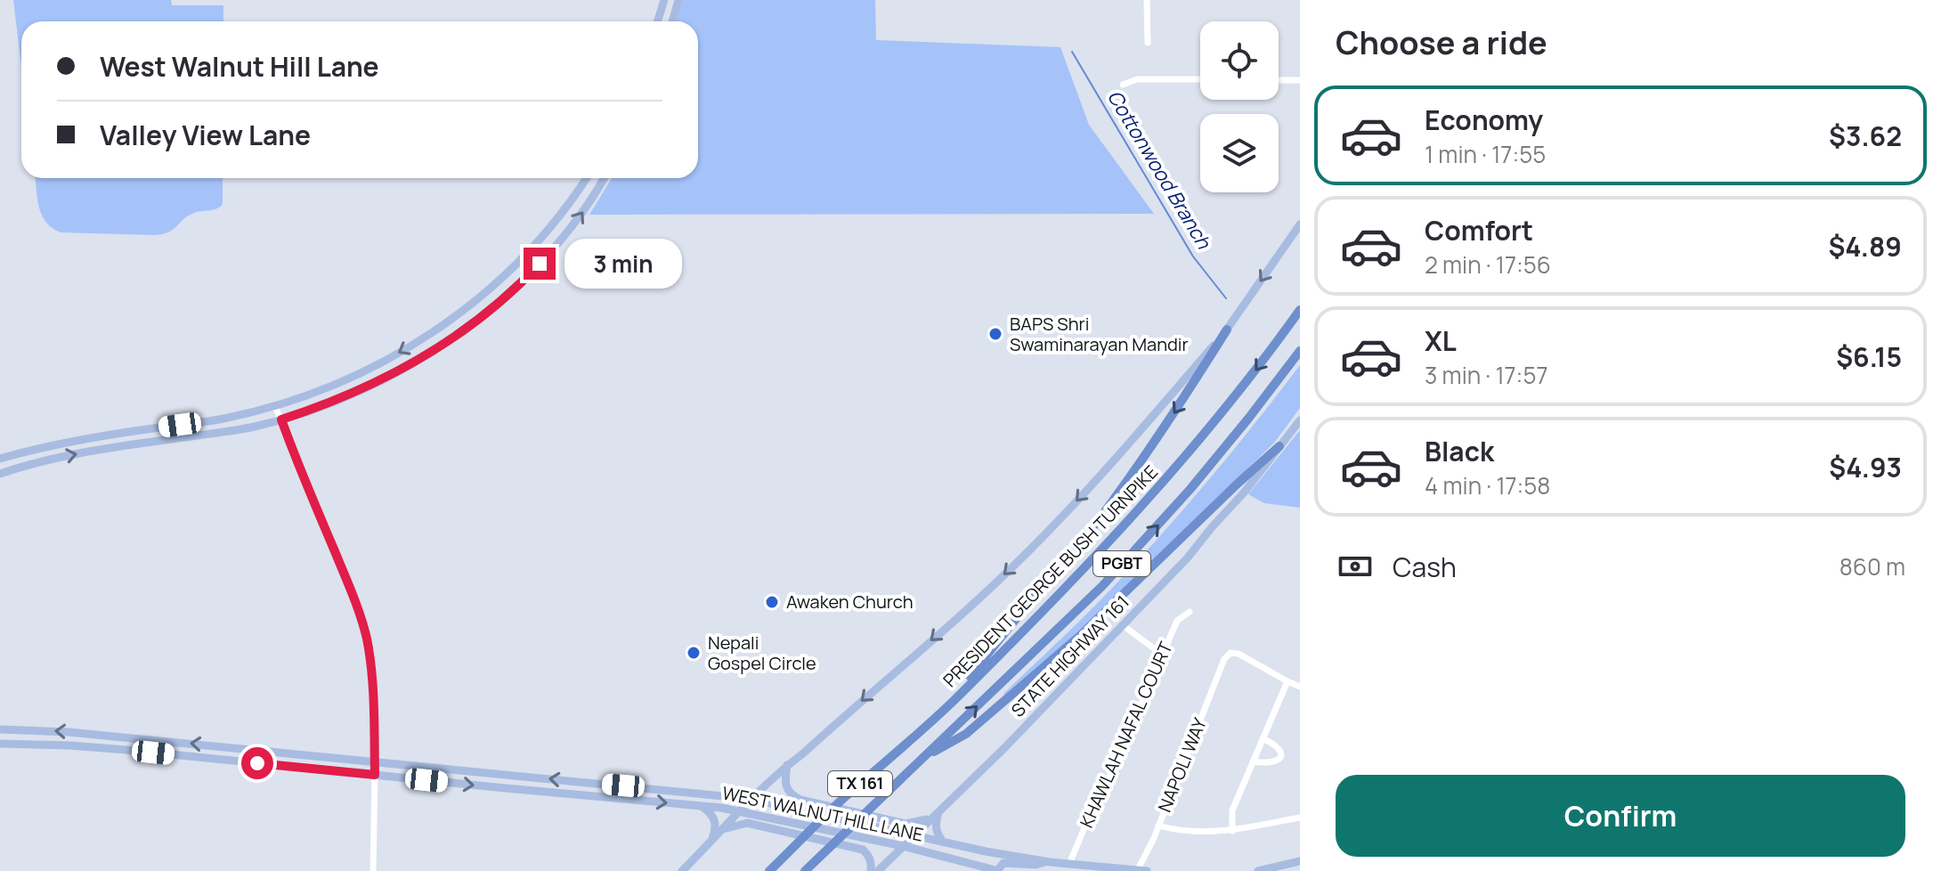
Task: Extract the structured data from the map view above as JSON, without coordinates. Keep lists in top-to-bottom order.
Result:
{
  "streets": {
    "highway": ["PGBT", "PRESIDENT GEORGE BUSH TURNPIKE", "TX 161"],
    "main road": ["STATE HIGHWAY 161", "WEST WALNUT HILL LANE"],
    "street": ["KHAWLAH NAFAL COURT", "NAPOLI WAY"]
  },
  "crossings": [
    ["STATE HIGHWAY 161", "WEST WALNUT HILL LANE"],
    ["KHAWLAH NAFAL COURT", "WEST WALNUT HILL LANE"],
    ["NAPOLI WAY", "WEST WALNUT HILL LANE"]
  ],
  "water": ["Cottonwood Branch"],
  "places": ["BAPS Shri Swaminarayan Mandir", "Awaken Church", "Nepali Gospel Circle"],
  "page": {
    "heading": "Choose a ride",
    "banner": ["West Walnut Hill Lane", "Valley View Lane"],
    "list": [
      {
        "name": "Economy",
        "note": "1 min · 17:55",
        "value": "$3.62"
      },
      {
        "name": "Comfort",
        "note": "2 min · 17:56",
        "value": "$4.89"
      },
      {
        "name": "XL",
        "note": "3 min · 17:57",
        "value": "$6.15"
      },
      {
        "name": "Black",
        "note": "4 min · 17:58",
        "value": "$4.93"
      }
    ],
    "bubble": "3 min",
    "pay": ["Cash", "860 m"],
    "buttons": "Confirm"
  }
}
